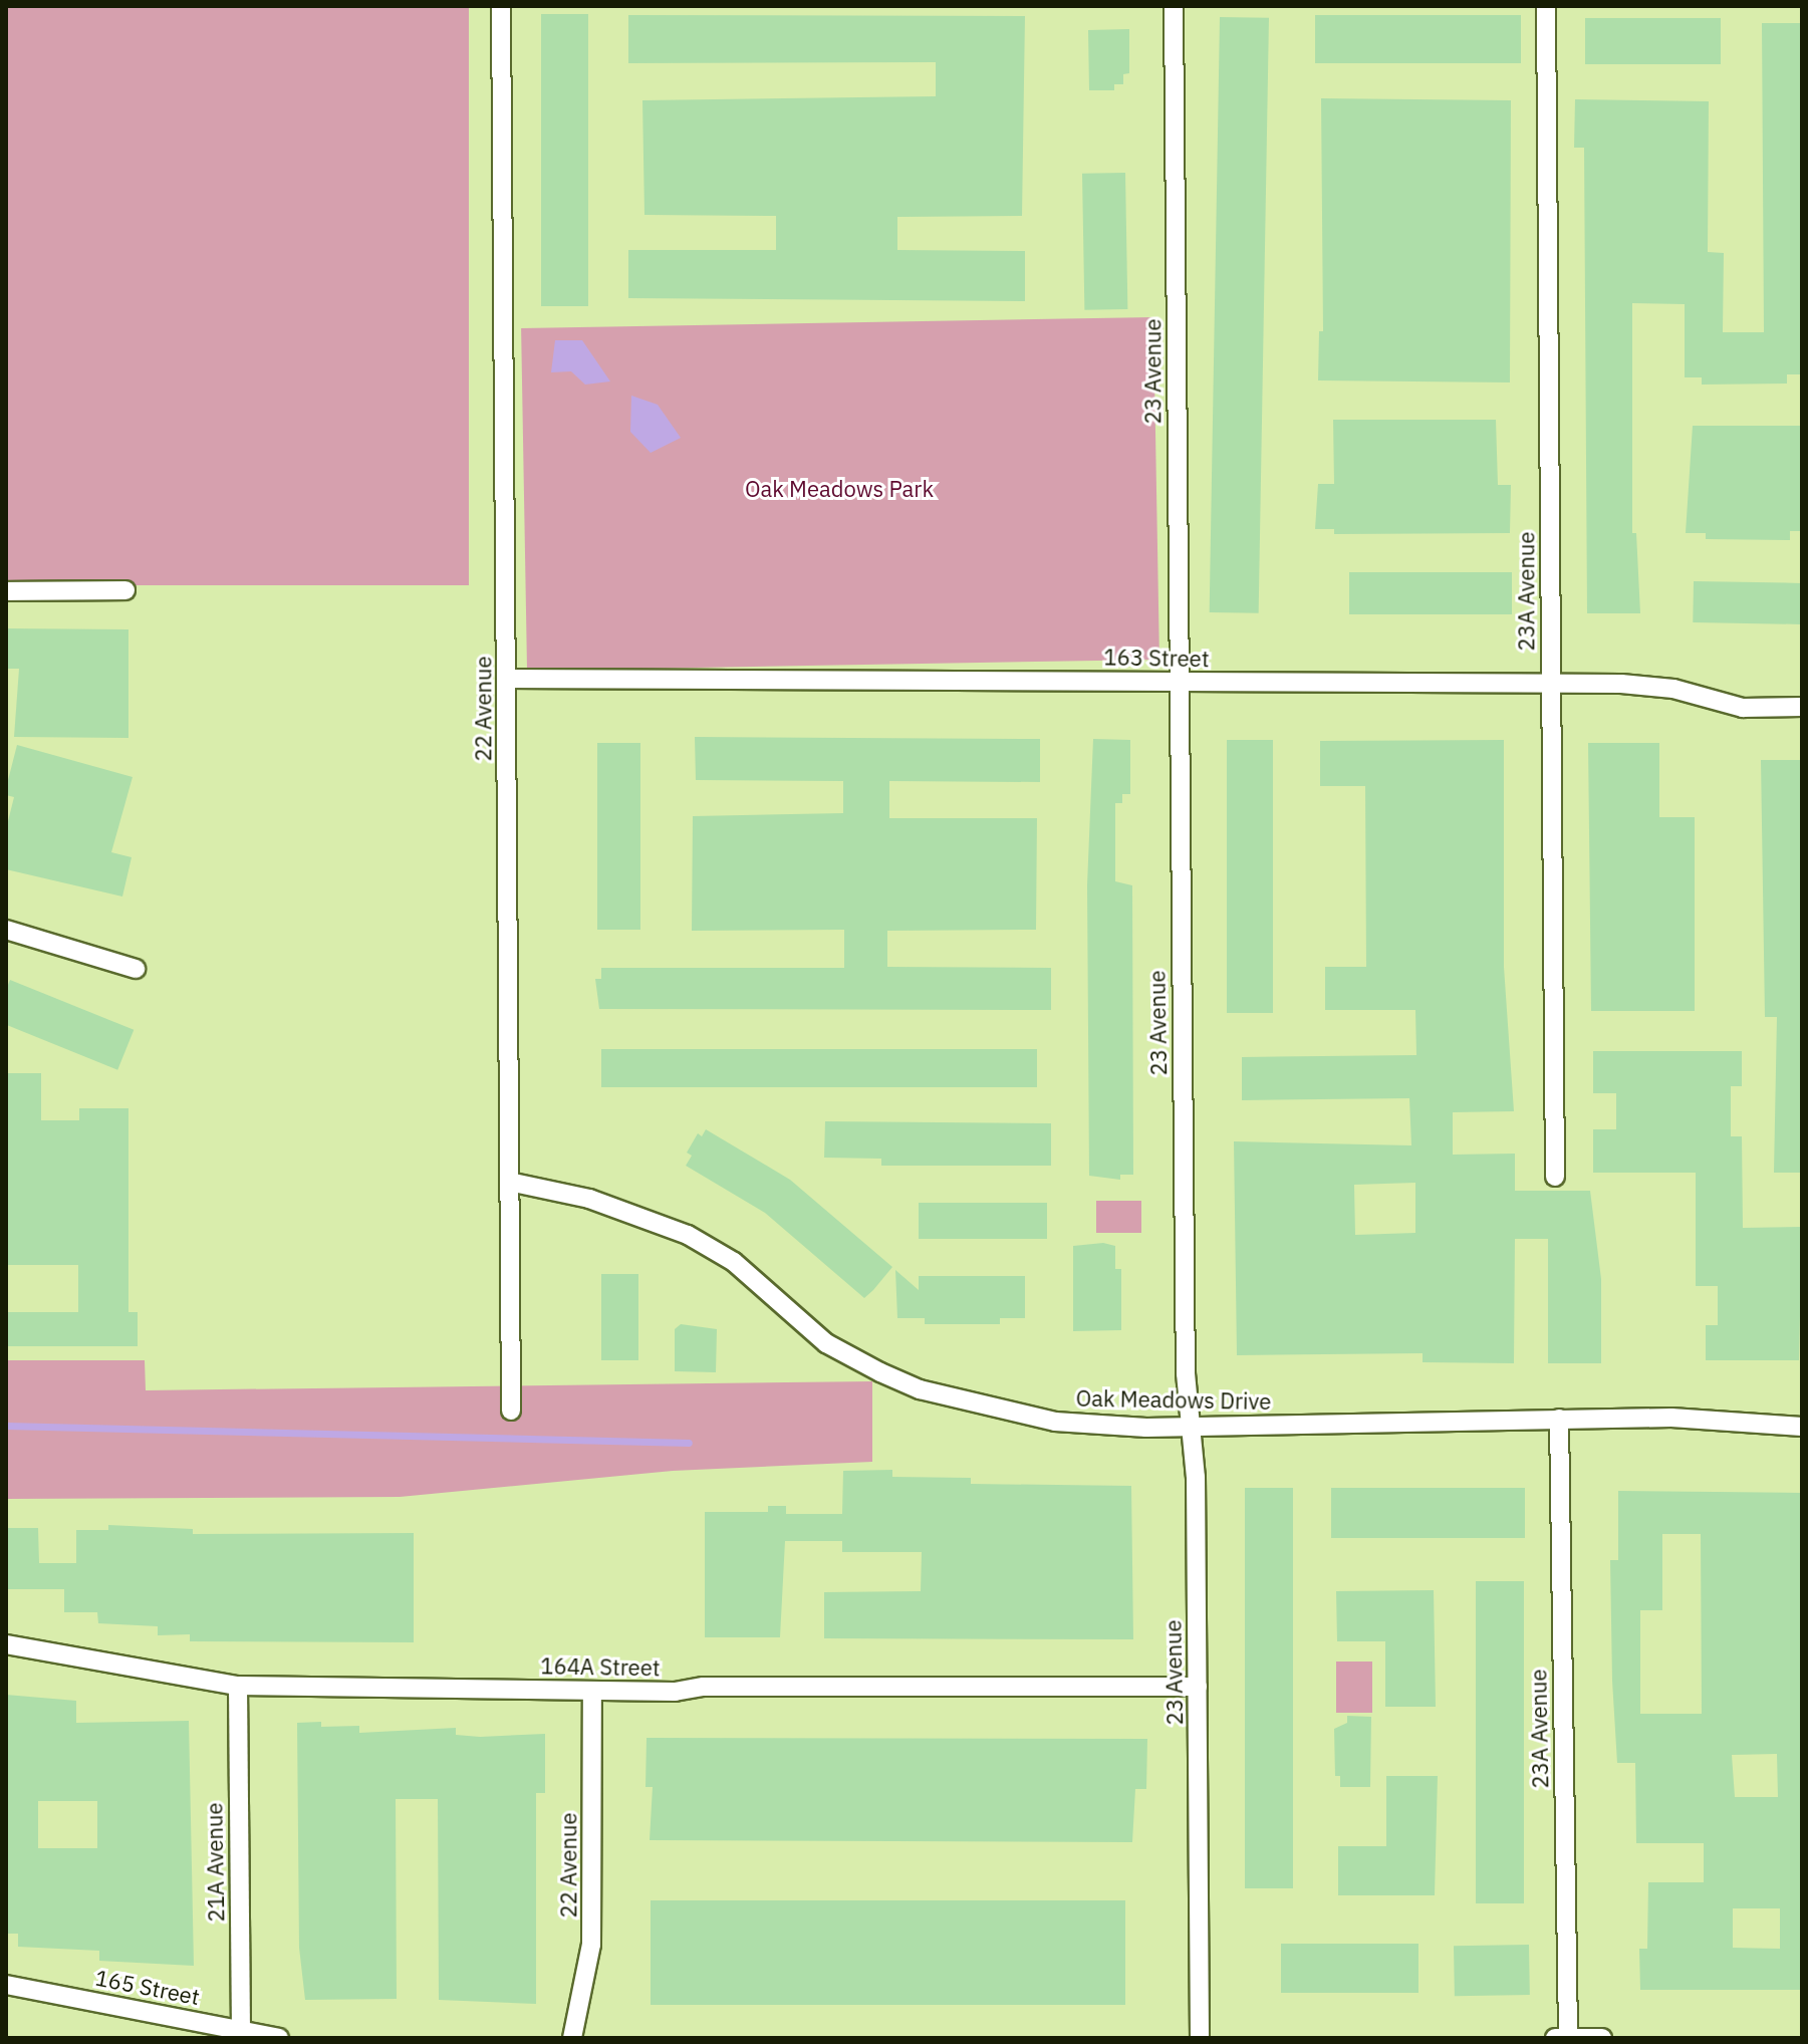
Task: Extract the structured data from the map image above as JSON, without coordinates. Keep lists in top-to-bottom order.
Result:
{
  "streets": {
    "street": [
      "23 Avenue",
      "23A Avenue",
      "163 Street",
      "22 Avenue",
      "Oak Meadows Drive",
      "164A Street",
      "21A Avenue",
      "165 Street"
    ]
  },
  "crossings": [
    ["23 Avenue", "163 Street"],
    ["23 Avenue", "Oak Meadows Drive"],
    ["23 Avenue", "164A Street"],
    ["23A Avenue", "163 Street"],
    ["23A Avenue", "Oak Meadows Drive"],
    ["163 Street", "22 Avenue"],
    ["22 Avenue", "Oak Meadows Drive"],
    ["22 Avenue", "164A Street"],
    ["164A Street", "21A Avenue"],
    ["21A Avenue", "165 Street"]
  ],
  "parks": ["Oak Meadows Park"]
}
